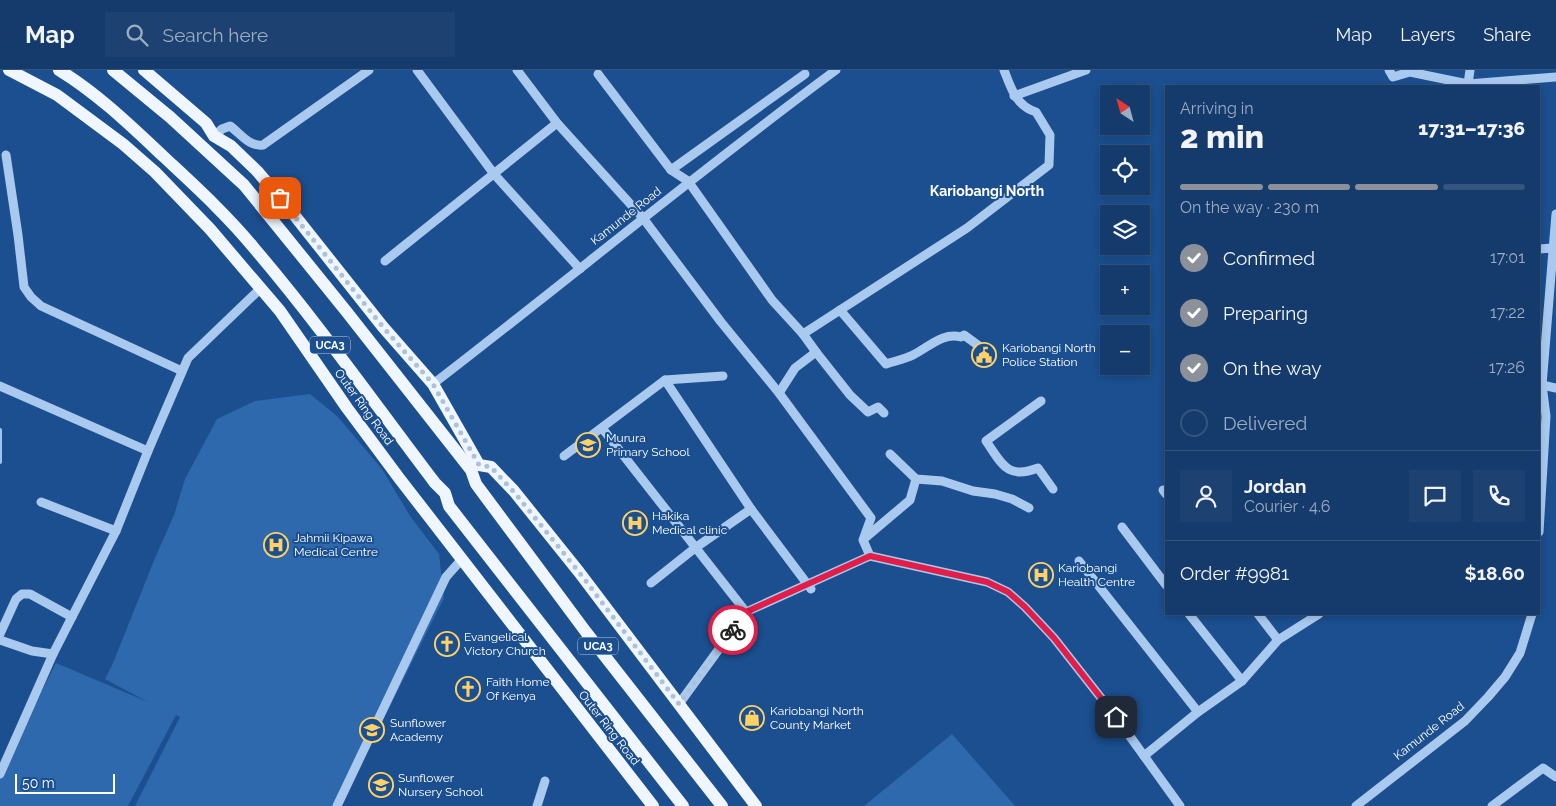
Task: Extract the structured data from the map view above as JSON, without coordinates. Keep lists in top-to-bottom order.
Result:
{
  "streets": {
    "main road": ["UCA3", "Outer Ring Road"],
    "street": ["Kamunde Road"]
  },
  "crossings": [
    ["Kamunde Road", "UCA3"]
  ],
  "districts": ["Kariobangi North"],
  "places": {
    "public building": ["Kariobangi North Police Station"],
    "school or university": ["Murura Primary School", "Sunflower Academy", "Sunflower Nursery School"],
    "hospital": ["Hakika Medical clinic", "Jahmii Kipawa Medical Centre", "Kariobangi Health Centre"],
    "church": ["Evangelical Victory Church", "Faith Home Of Kenya"],
    "shop": ["Kariobangi North County Market"]
  },
  "scale_bar": "50 m",
  "north": "top left",
  "page": {
    "header": "Map",
    "search": "Search here",
    "nav": ["Map", "Layers", "Share"],
    "map_buttons": ["+", "−"],
    "heading": ["2 min", "Arriving in", "17:31–17:36"],
    "panel": [
      "Jordan",
      "Courier · 4.6",
      "Order #9981",
      "$18.60"
    ],
    "bar": "On the way · 230 m",
    "list": [
      ["Confirmed", "17:01"],
      ["Preparing", "17:22"],
      ["On the way", "17:26"],
      "Delivered"
    ],
    "scale": "50 m"
  }
}
